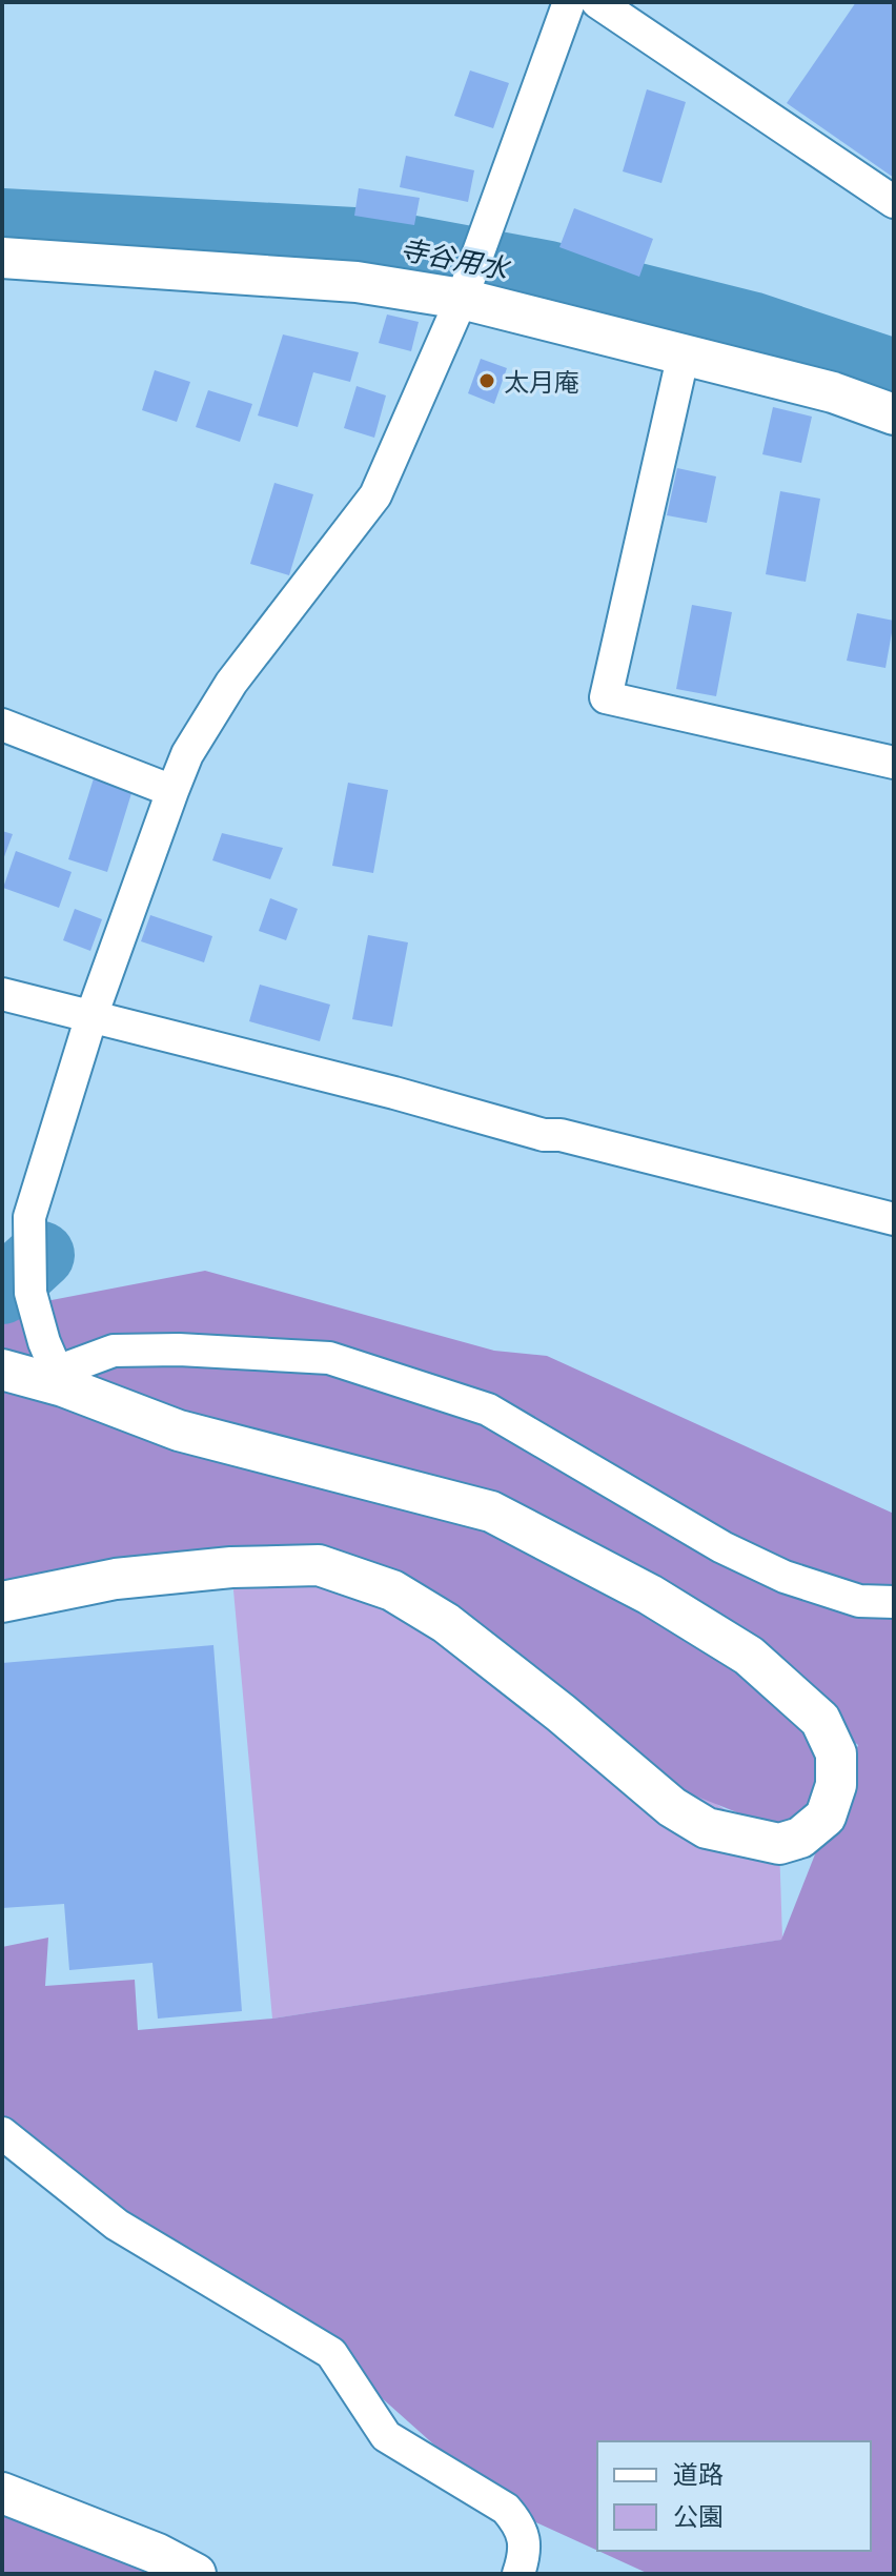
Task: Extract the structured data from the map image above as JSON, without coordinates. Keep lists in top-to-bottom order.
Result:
{
  "water": ["寺谷用水"],
  "places": ["太月庵"],
  "legend": ["道路", "公園"]
}
